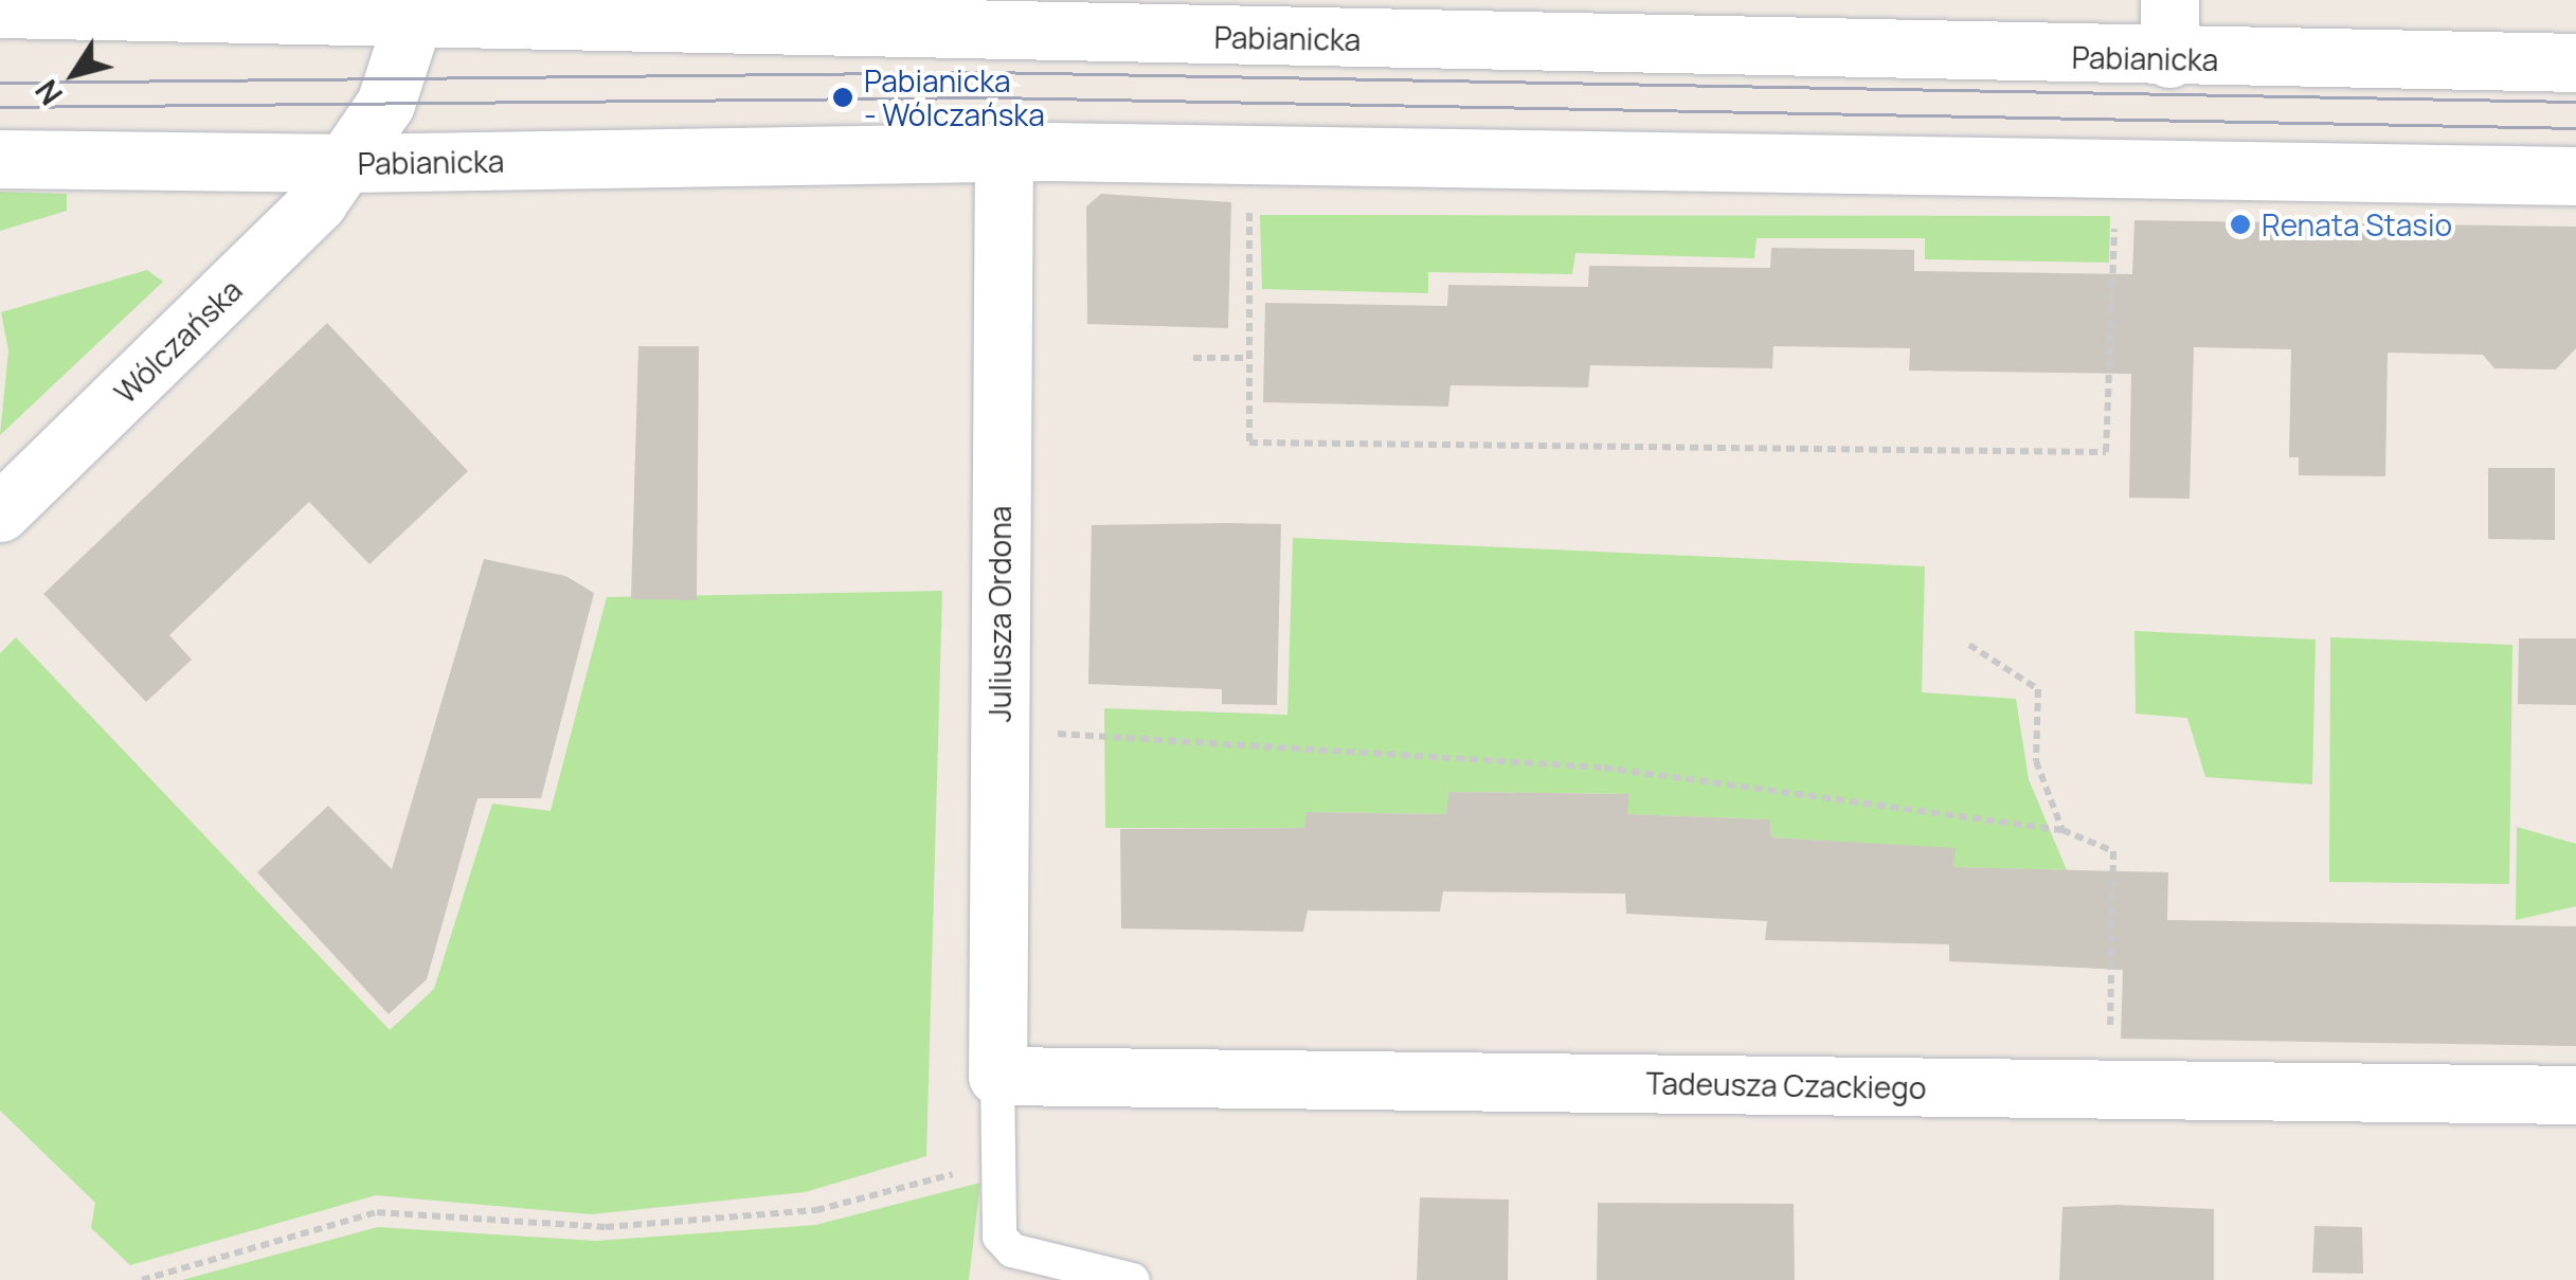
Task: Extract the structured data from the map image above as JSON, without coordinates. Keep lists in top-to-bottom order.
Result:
{
  "streets": {
    "street": [
      "Pabianicka",
      "Wólczańska",
      "Juliusza Ordona",
      "Tadeusza Czackiego"
    ]
  },
  "crossings": [
    ["Pabianicka", "Wólczańska"],
    ["Pabianicka", "Juliusza Ordona"],
    ["Juliusza Ordona", "Tadeusza Czackiego"]
  ],
  "places": ["Pabianicka - Wólczańska", "Renata Stasio"],
  "north": "bottom left"
}
